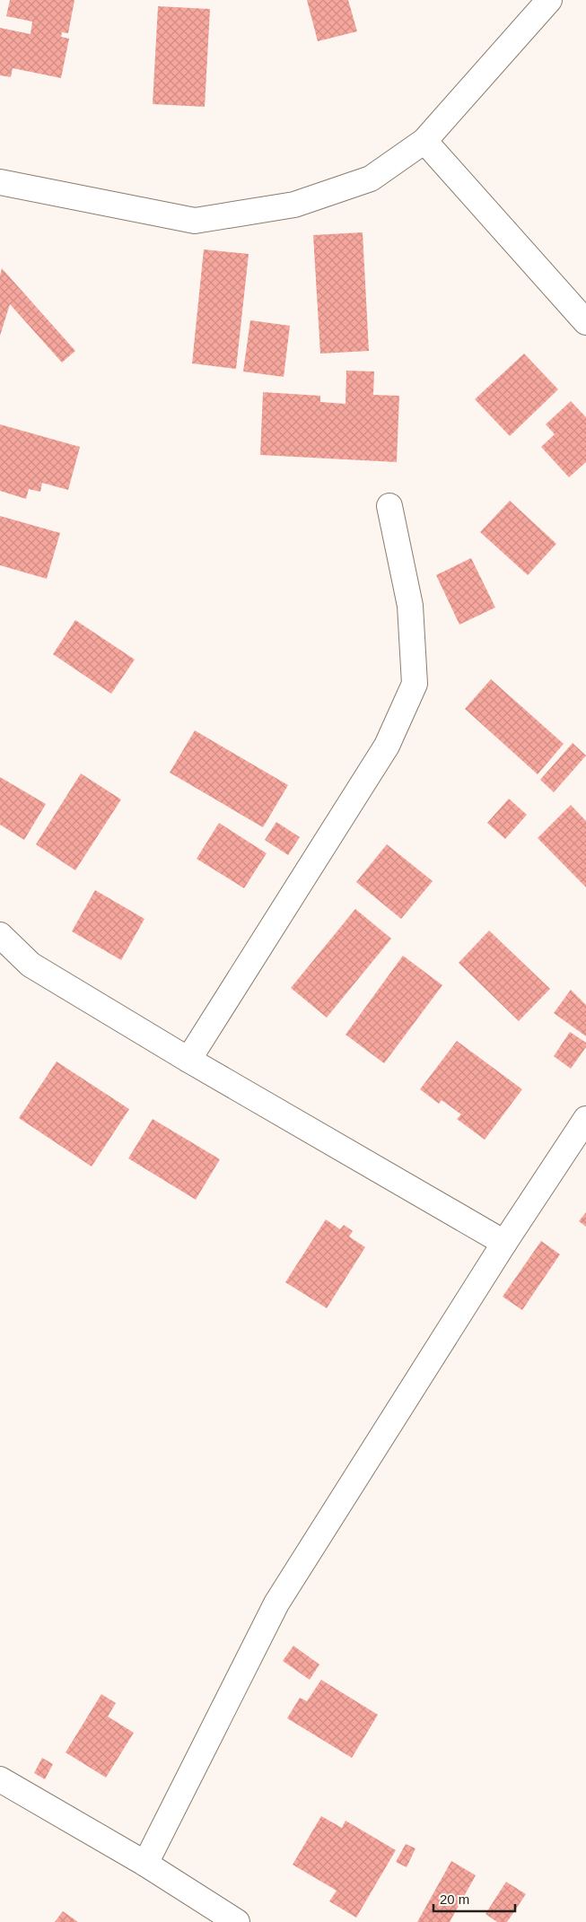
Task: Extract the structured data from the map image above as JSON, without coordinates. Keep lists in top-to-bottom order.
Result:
{
  "scale_bar": "20 m"
}
